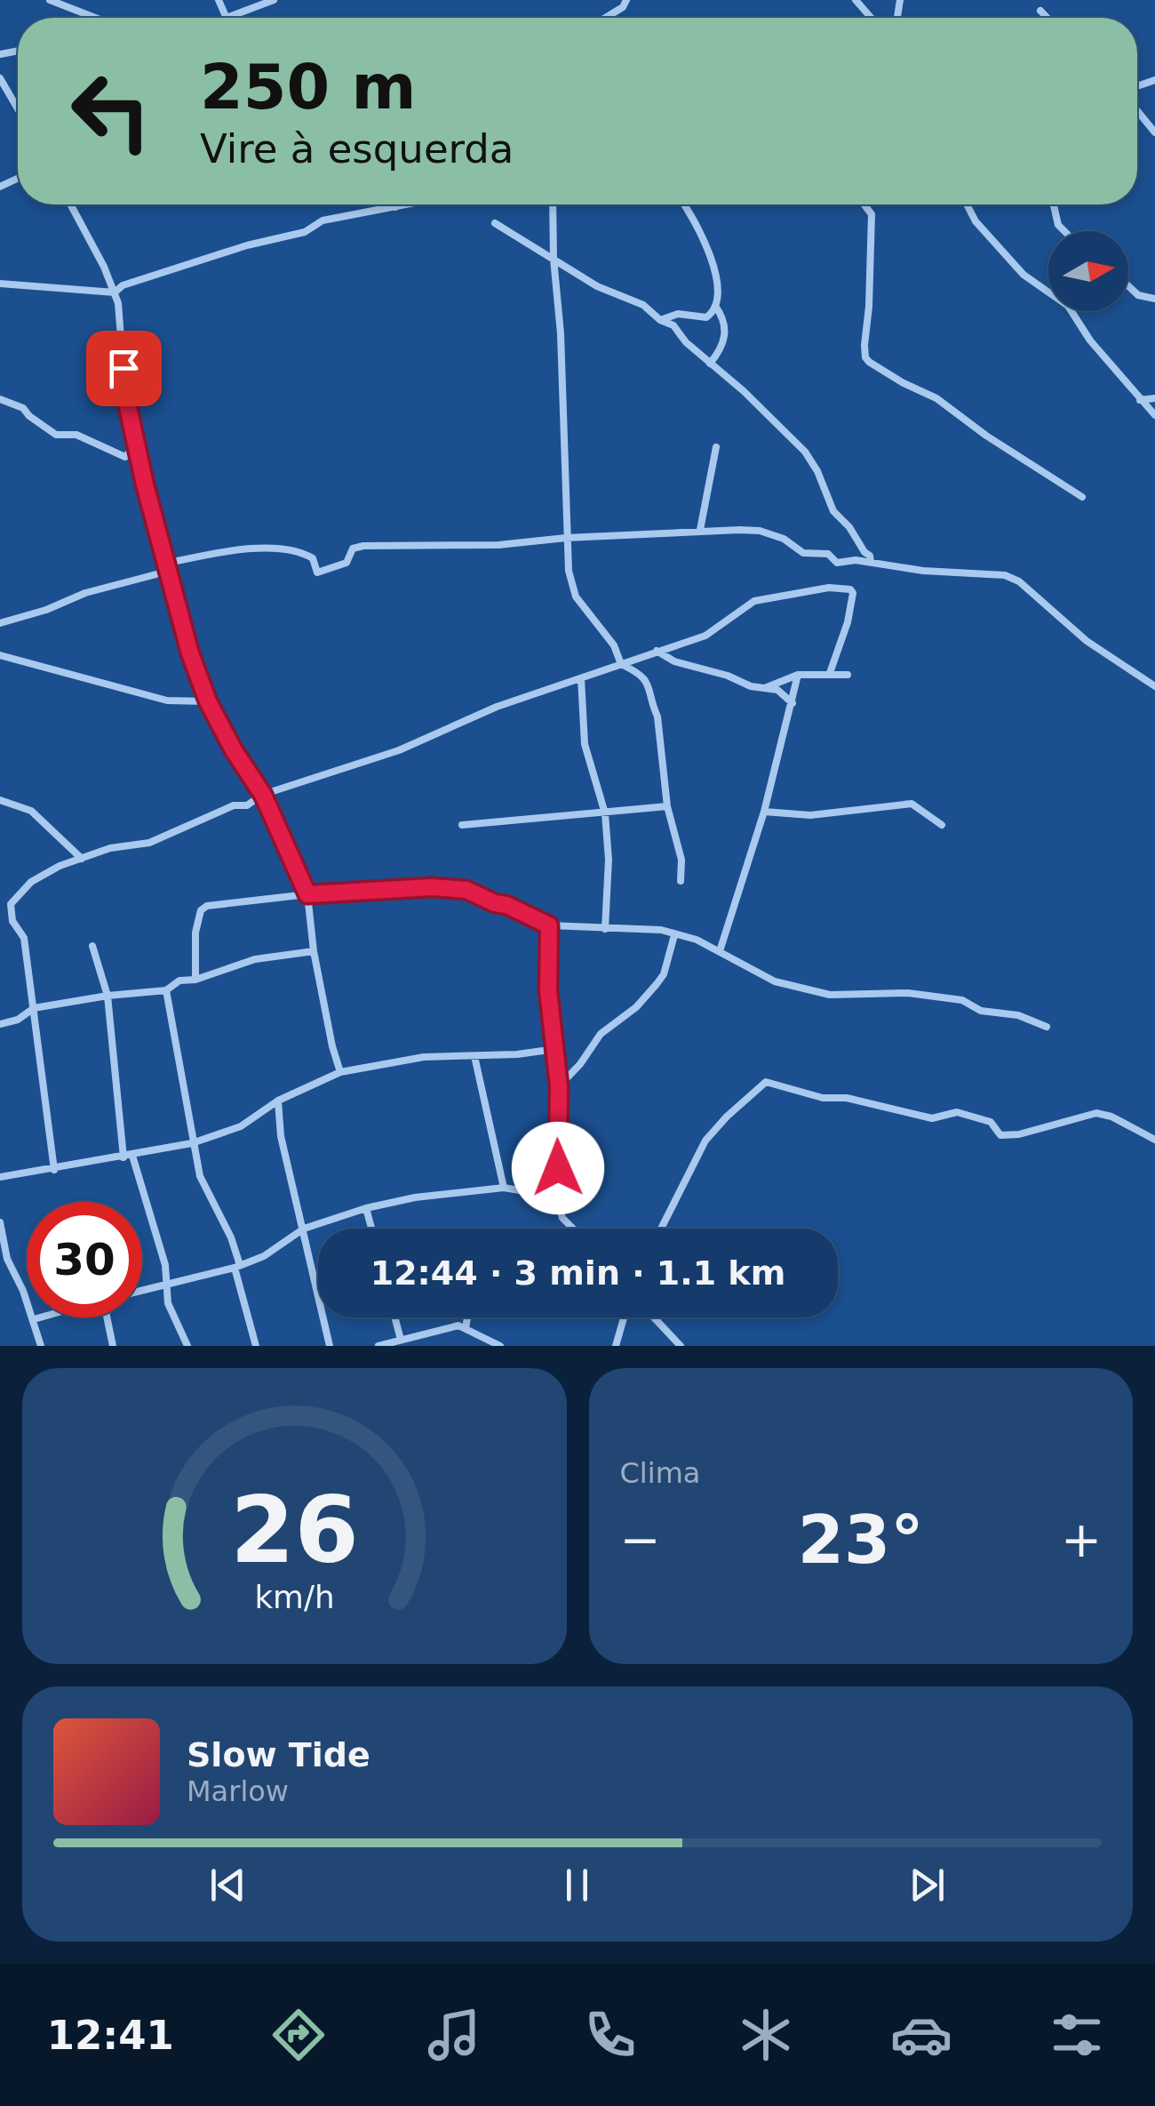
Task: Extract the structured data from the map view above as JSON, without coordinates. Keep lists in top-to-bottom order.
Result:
{
  "north": "right",
  "page": {
    "turn": ["250 m", "Vire à esquerda"],
    "limit": "30",
    "trip": "12:44 · 3 min · 1.1 km",
    "tile": "Clima",
    "heat": ["−", "23°", "+"],
    "song": ["Slow Tide", "Marlow"],
    "tabs": "12:41",
    "gauge": ["26", "km/h"]
  }
}
